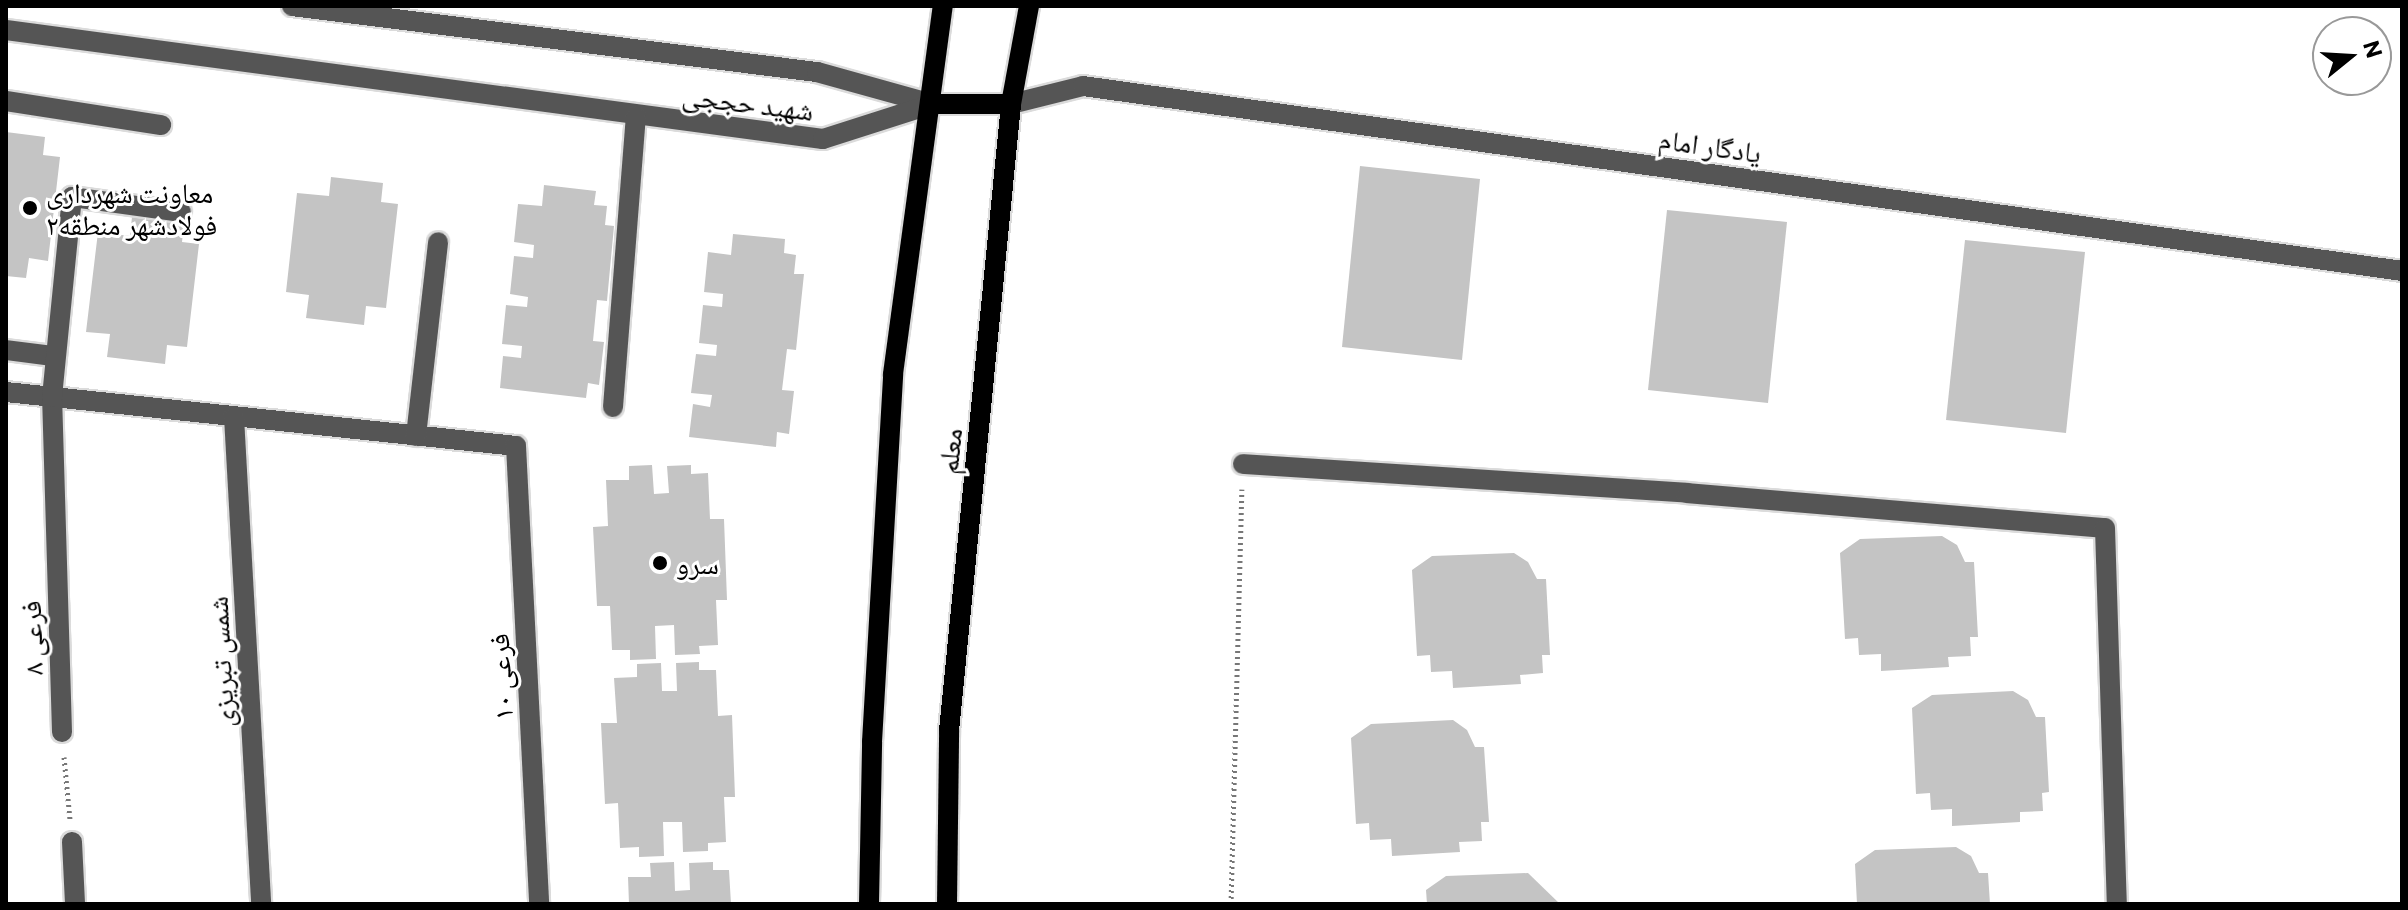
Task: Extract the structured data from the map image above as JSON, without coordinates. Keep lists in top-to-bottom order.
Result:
{
  "streets": {
    "main road": ["معلم"],
    "street": [
      "شهید حججی",
      "یادگار امام",
      "فرعی ۸",
      "شمس تبریزی",
      "فرعی ۱۰"
    ]
  },
  "crossings": [
    ["یادگار امام", "معلم"]
  ],
  "places": ["معاونت شهرداری فولادشهر منطقه۲", "سرو"],
  "north": "right"
}
